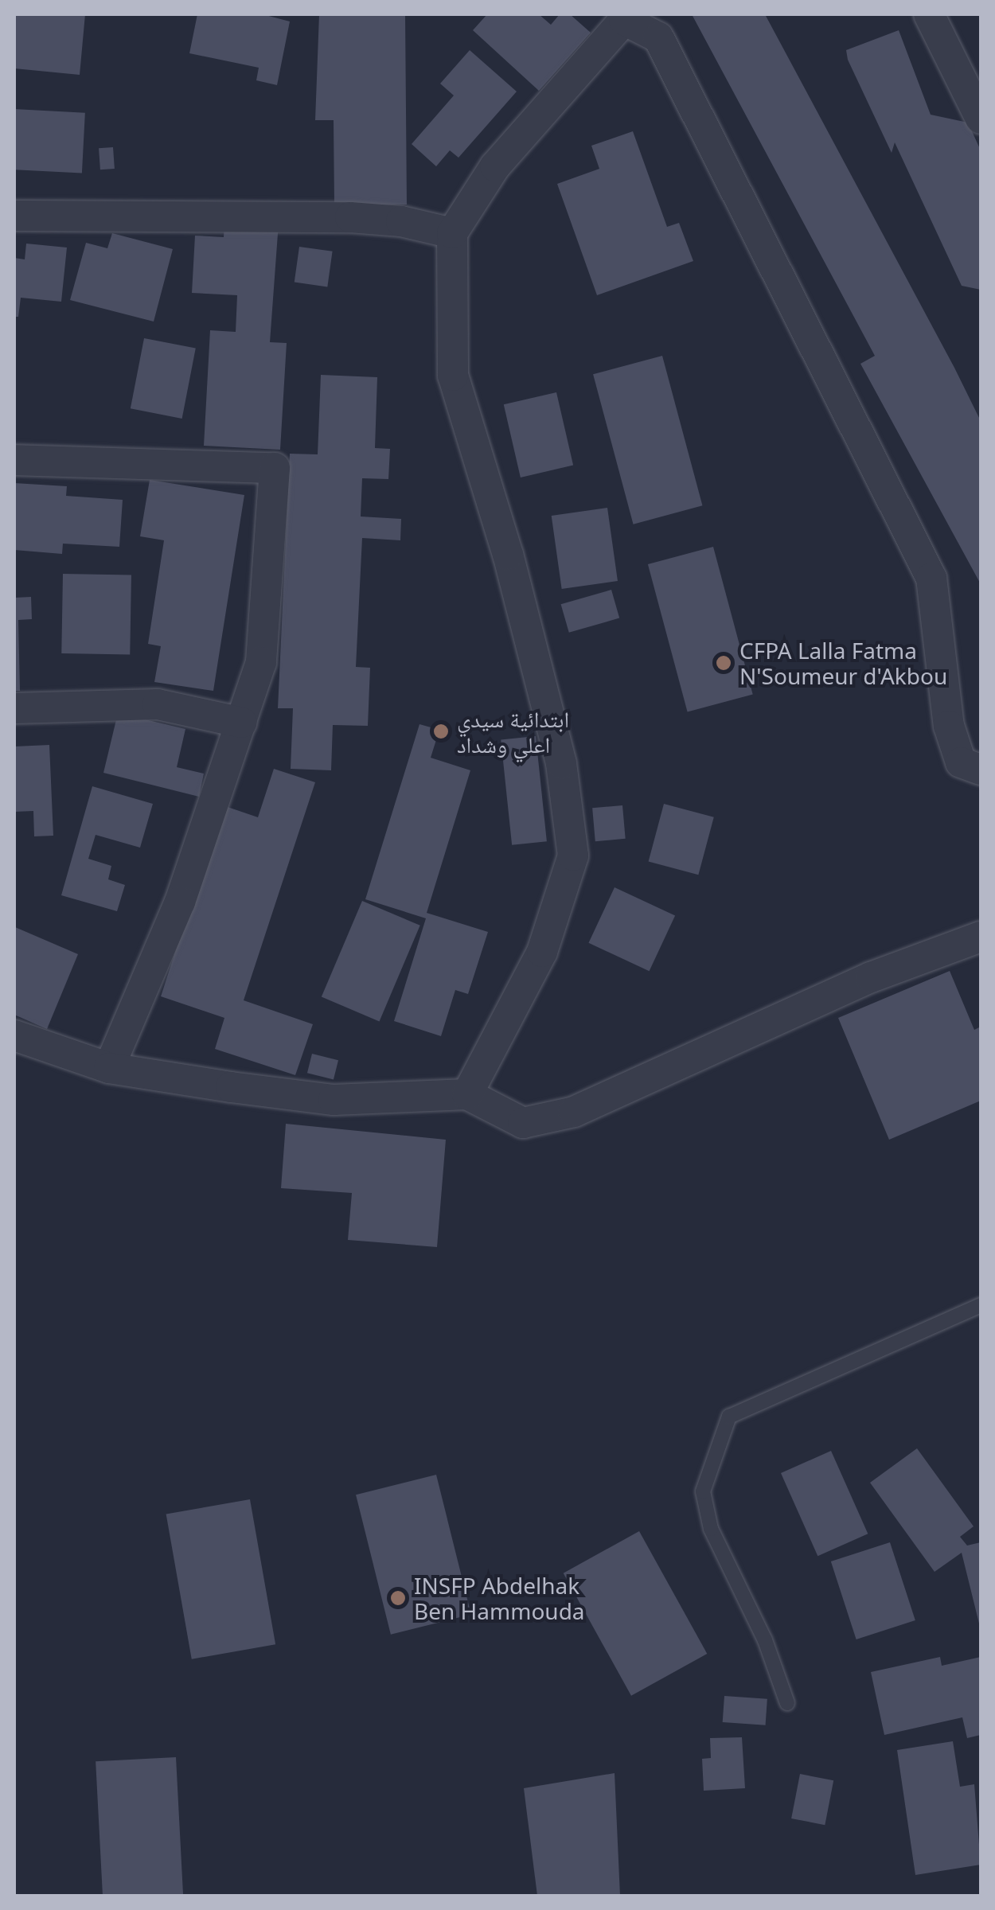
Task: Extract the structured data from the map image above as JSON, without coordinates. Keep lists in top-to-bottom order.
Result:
{
  "places": ["CFPA Lalla Fatma N'Soumeur d'Akbou", "ابتدائية سيدي اعلي وشداد", "INSFP Abdelhak Ben Hammouda"]
}
